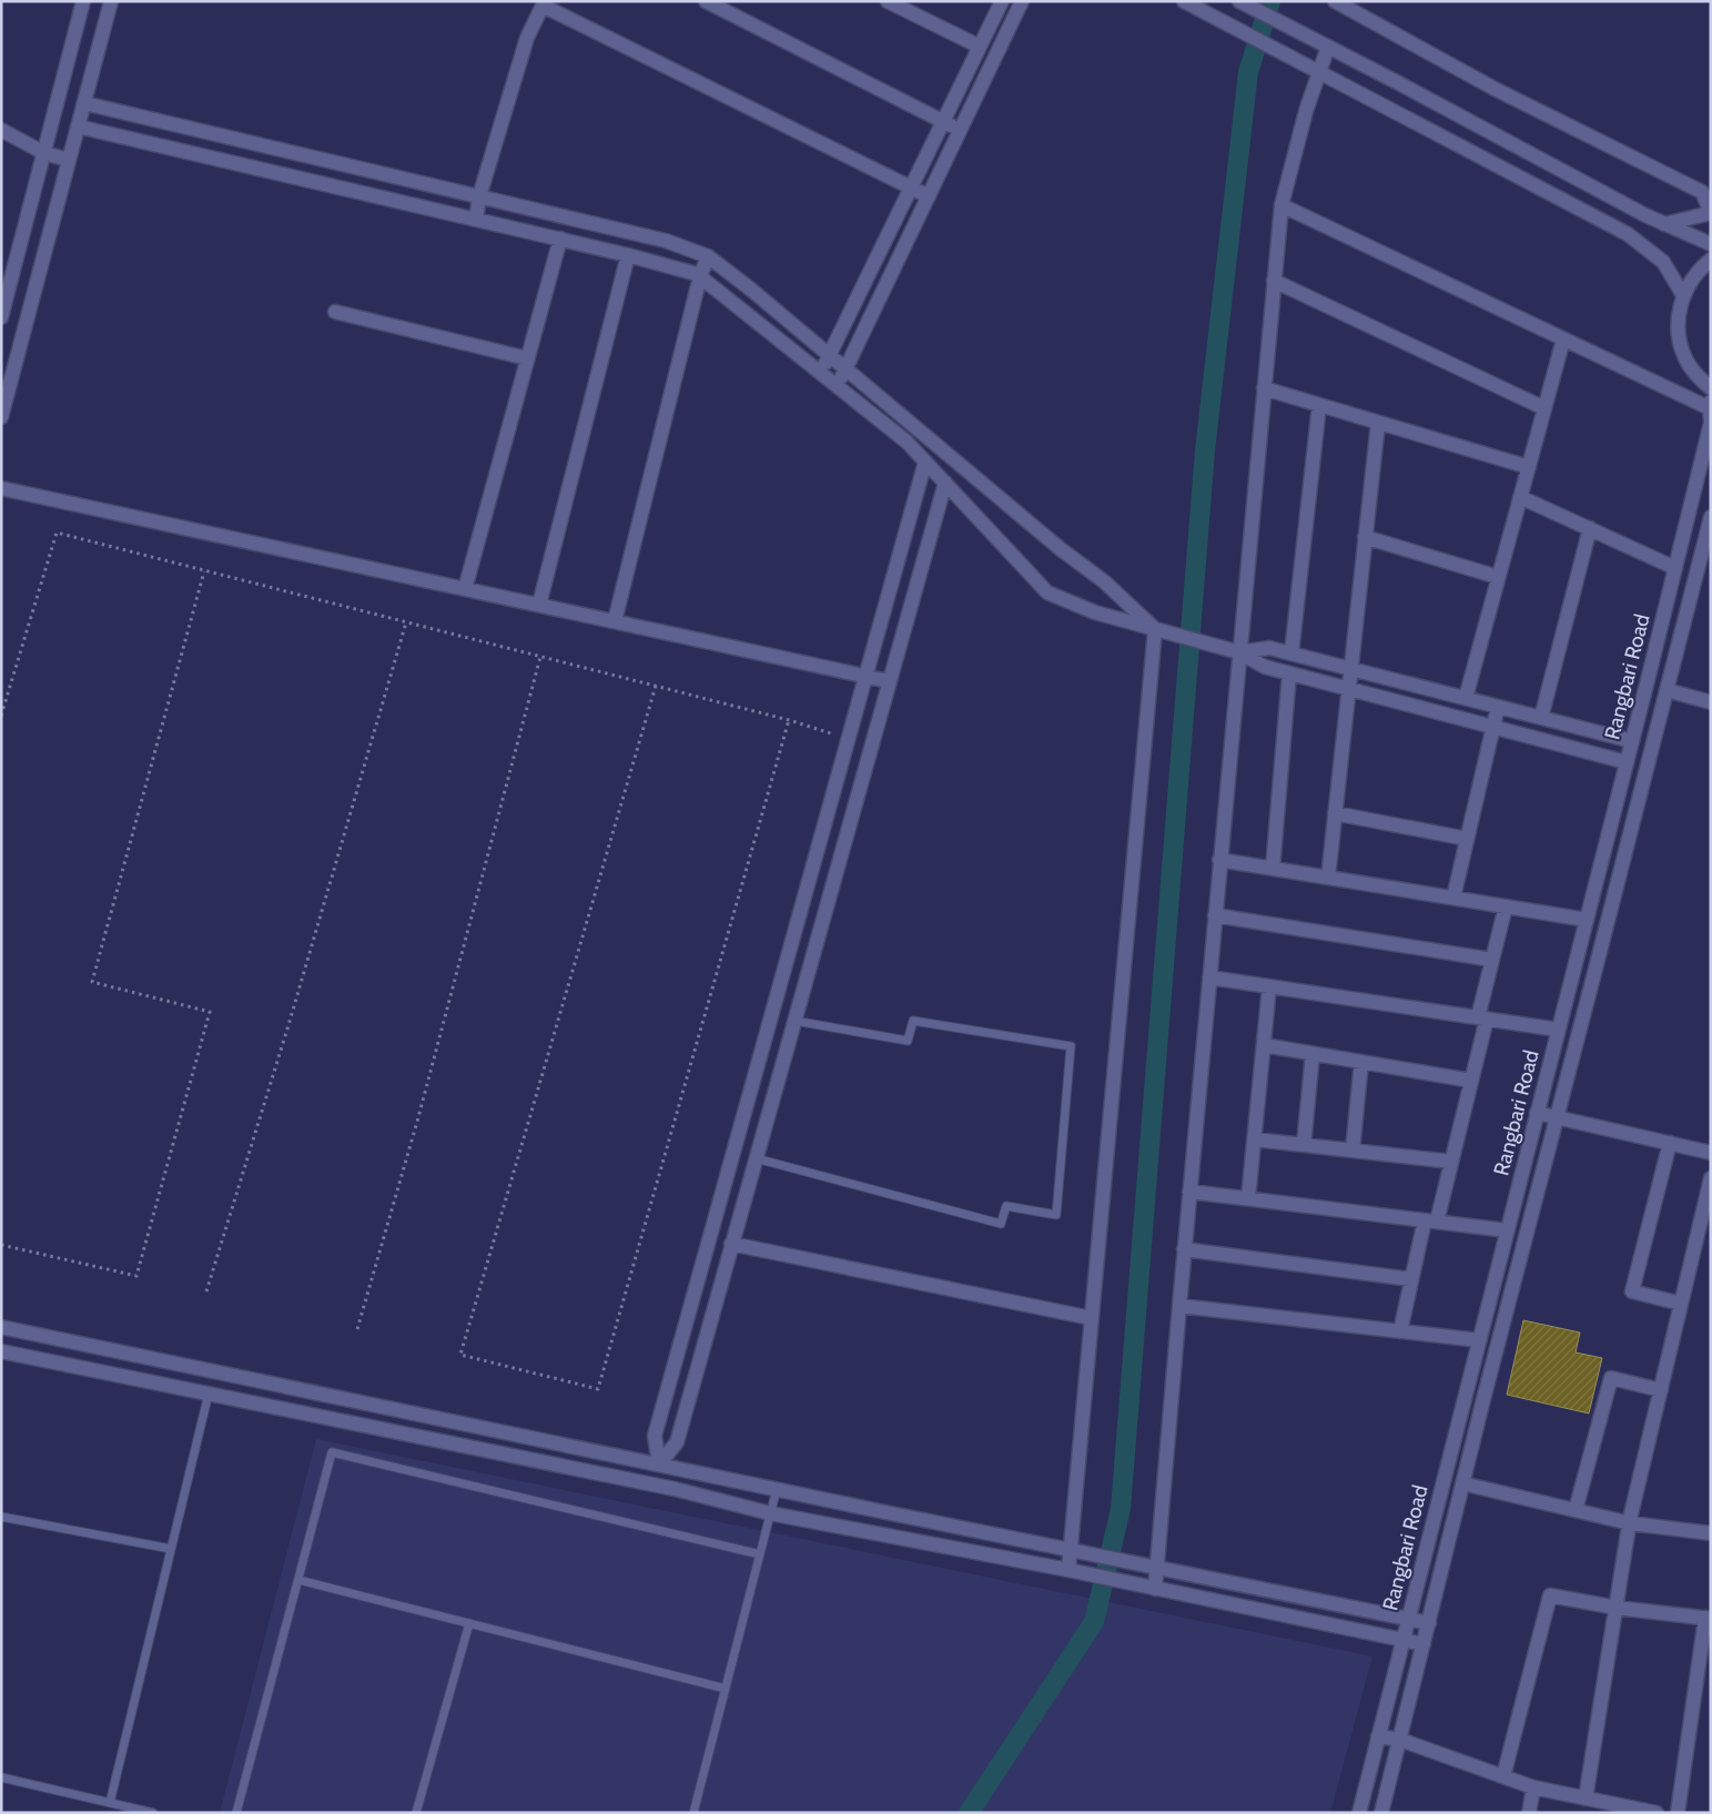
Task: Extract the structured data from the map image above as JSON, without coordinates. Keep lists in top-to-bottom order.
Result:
{
  "streets": {
    "street": ["Rangbari Road"]
  }
}
